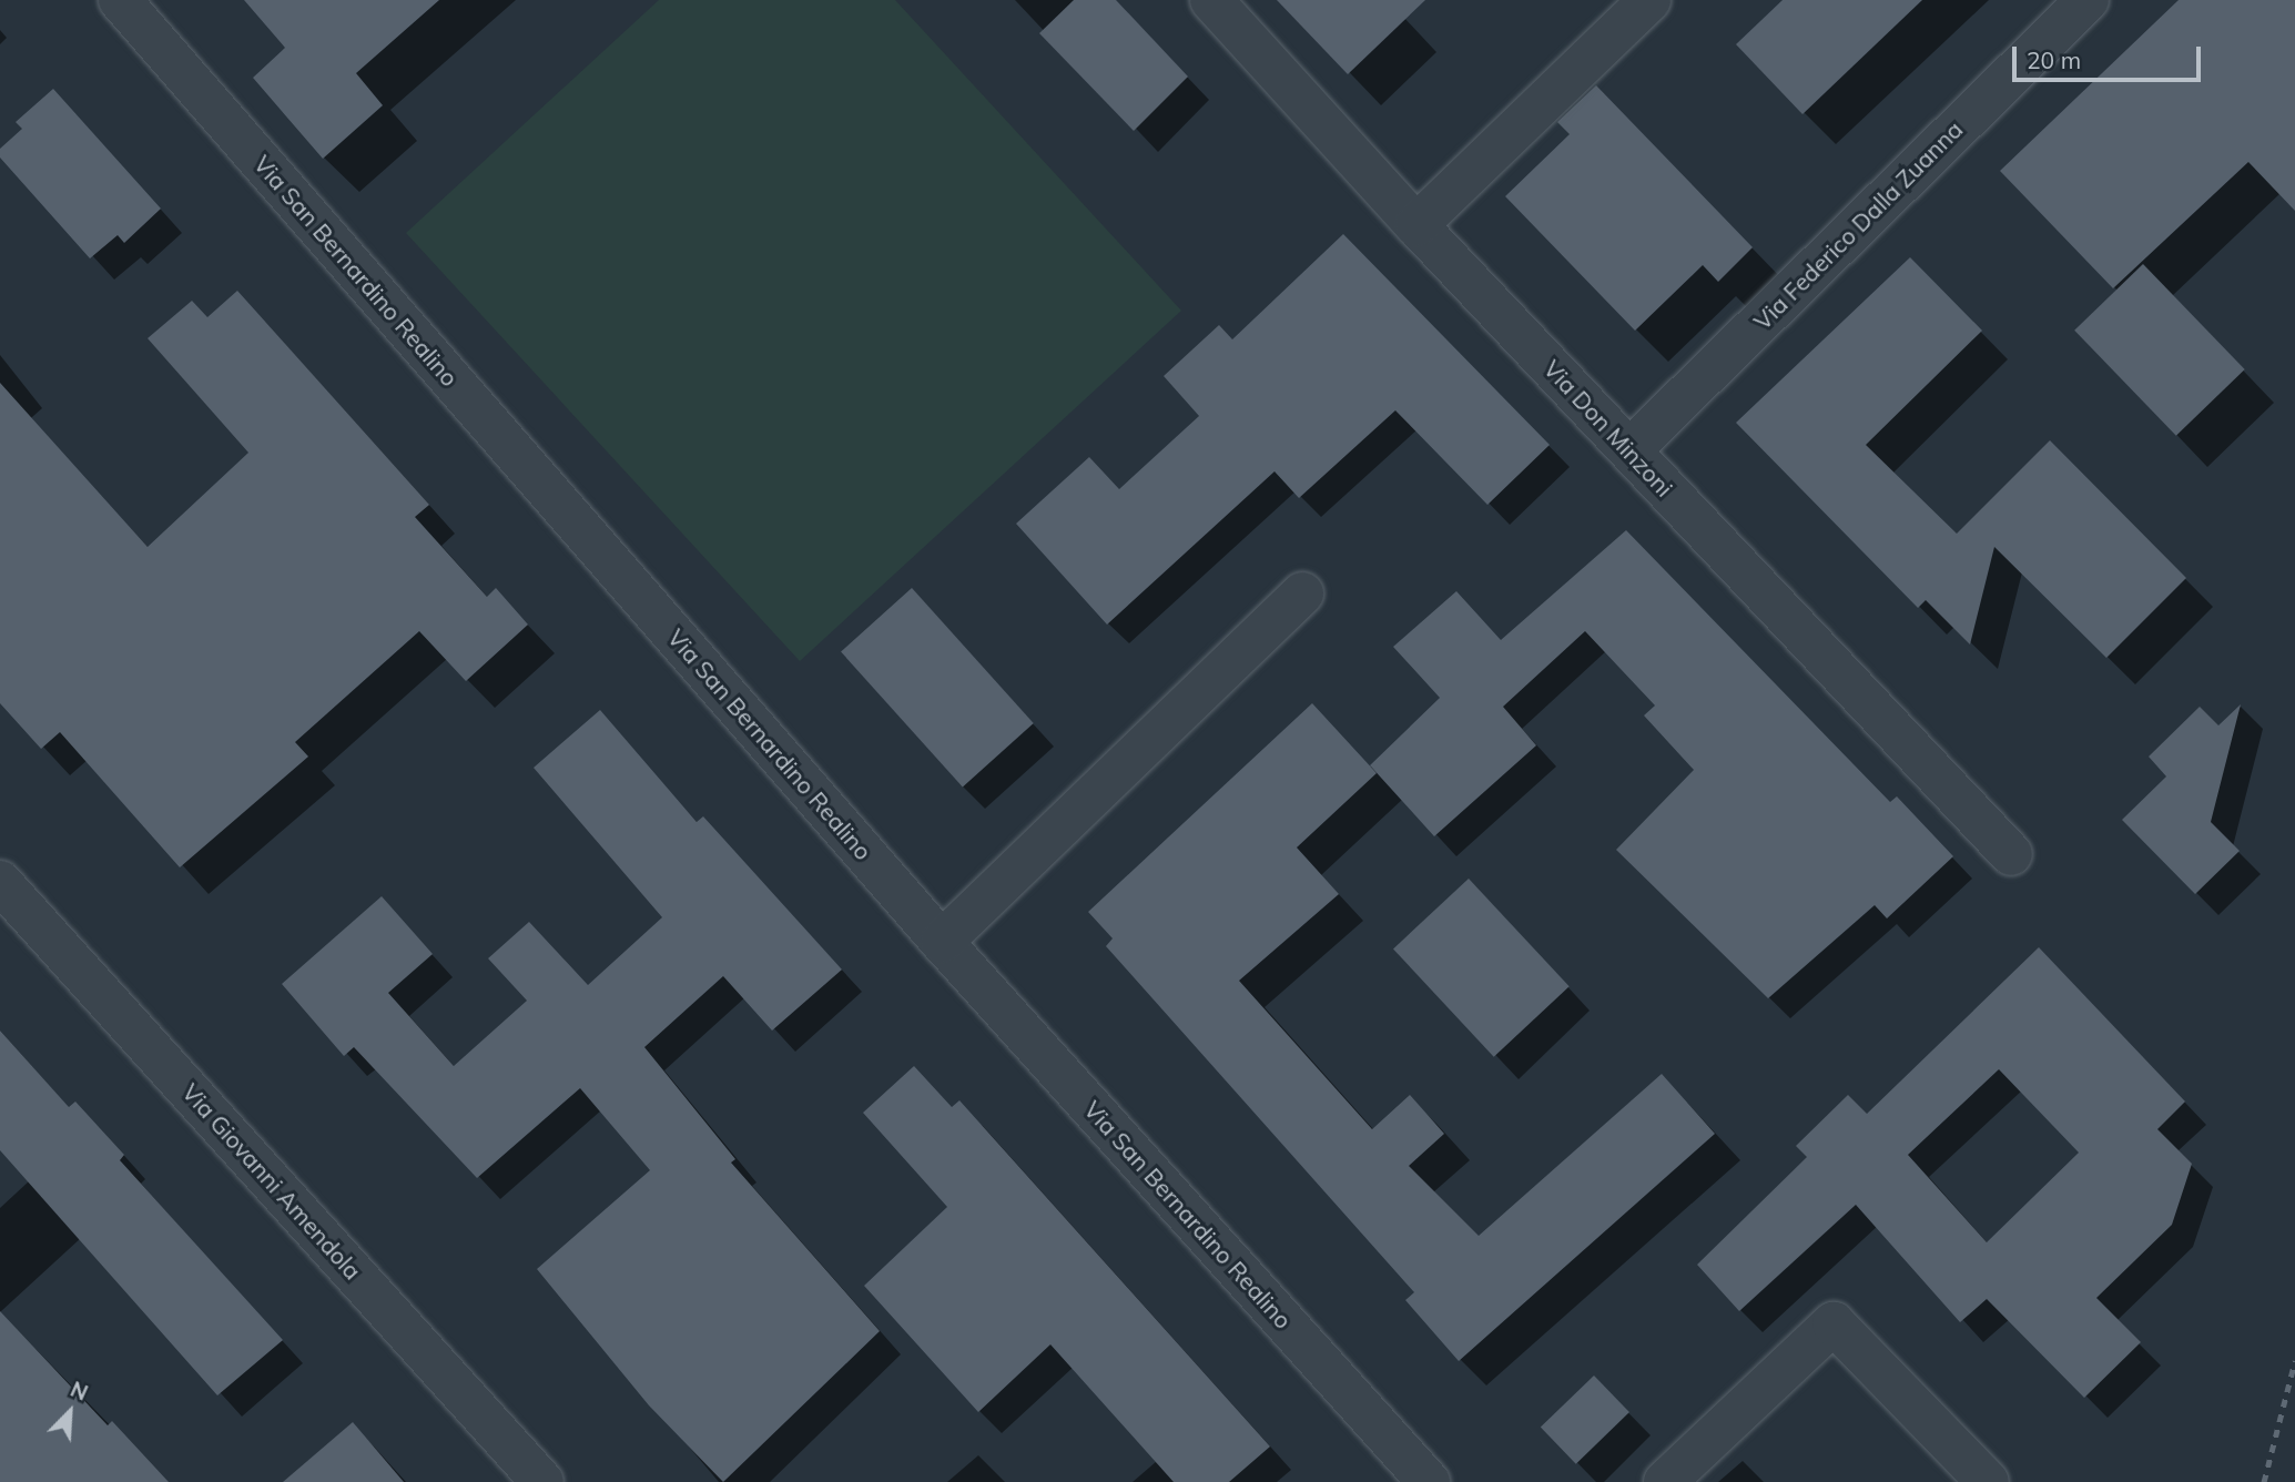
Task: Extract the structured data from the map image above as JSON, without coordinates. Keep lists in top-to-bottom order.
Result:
{
  "streets": {
    "street": [
      "Via Federico Dalla Zuanna",
      "Via San Bernardino Realino",
      "Via Don Minzoni",
      "Via Giovanni Amendola"
    ]
  },
  "crossings": [
    ["Via Federico Dalla Zuanna", "Via Don Minzoni"]
  ],
  "scale_bar": "20 m",
  "north": "top right"
}
